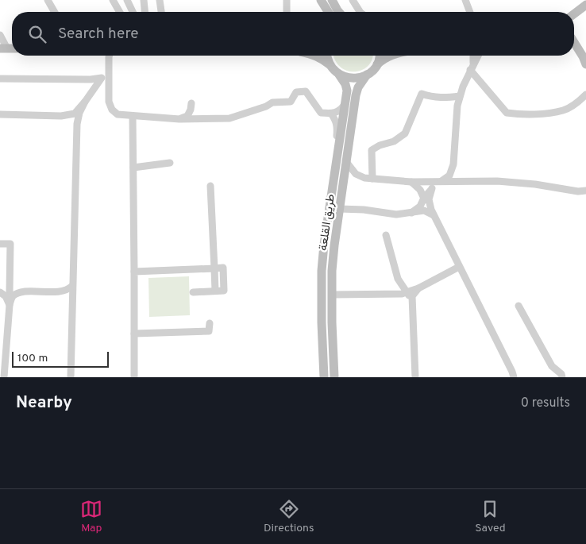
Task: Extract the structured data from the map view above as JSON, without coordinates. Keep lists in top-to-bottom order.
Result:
{
  "streets": {
    "main road": ["طريق القلعة"]
  },
  "scale_bar": "100 m",
  "page": {
    "search": "Search here",
    "scale": "100 m",
    "heading": ["Nearby", "0 results"],
    "nav": ["Map", "Directions", "Saved"]
  }
}
